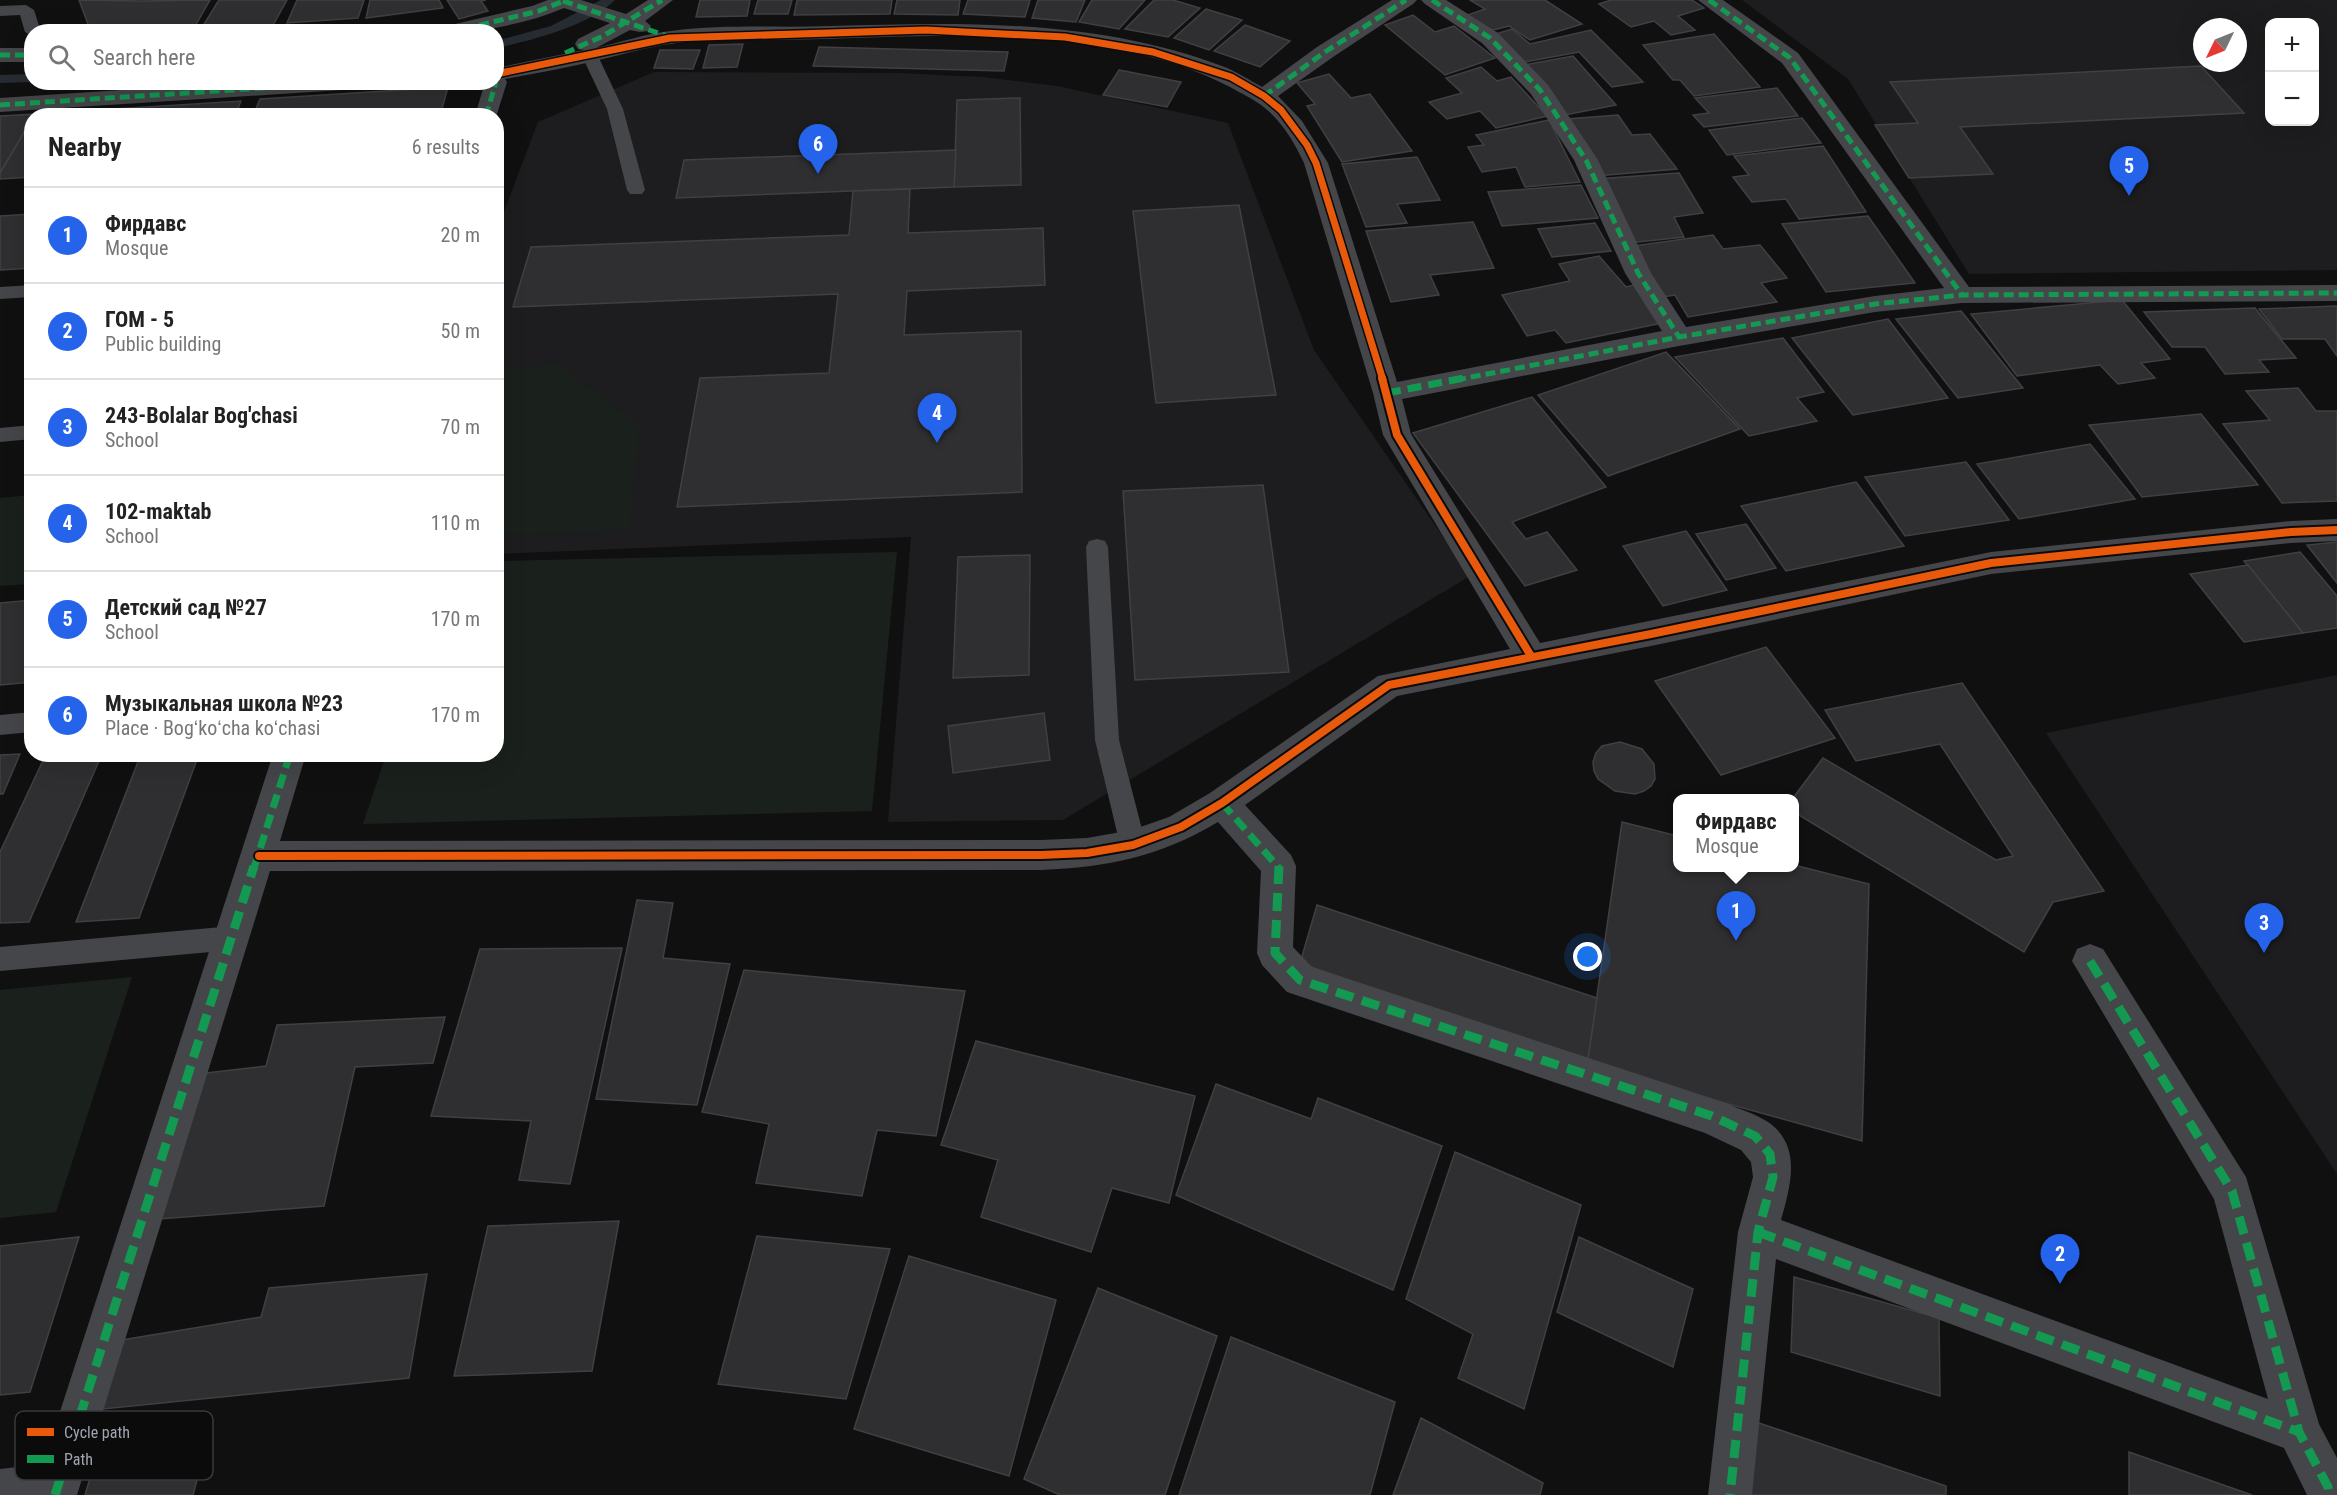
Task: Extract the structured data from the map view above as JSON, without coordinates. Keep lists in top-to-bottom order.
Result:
{
  "legend": ["Cycle path", "Path"],
  "north": "bottom left",
  "page": {
    "map_buttons": ["+", "−"],
    "search": "Search here",
    "heading": ["Nearby", "6 results"],
    "pins": [
      "6",
      "5",
      "4",
      "1",
      "3",
      "2"
    ],
    "list": [
      {
        "mark": "1",
        "name": "Фирдавс",
        "note": "Mosque",
        "value": "20 m"
      },
      {
        "mark": "2",
        "name": "ГОМ - 5",
        "note": "Public building",
        "value": "50 m"
      },
      {
        "mark": "3",
        "name": "243-Bolalar Bog'chasi",
        "note": "School",
        "value": "70 m"
      },
      {
        "mark": "4",
        "name": "102-maktab",
        "note": "School",
        "value": "110 m"
      },
      {
        "mark": "5",
        "name": "Детский сад №27",
        "note": "School",
        "value": "170 m"
      },
      {
        "mark": "6",
        "name": "Музыкальная школа №23",
        "note": "Place · Bogʻkoʻcha koʻchasi",
        "value": "170 m"
      }
    ],
    "popup": ["Фирдавс", "Mosque"]
  }
}
